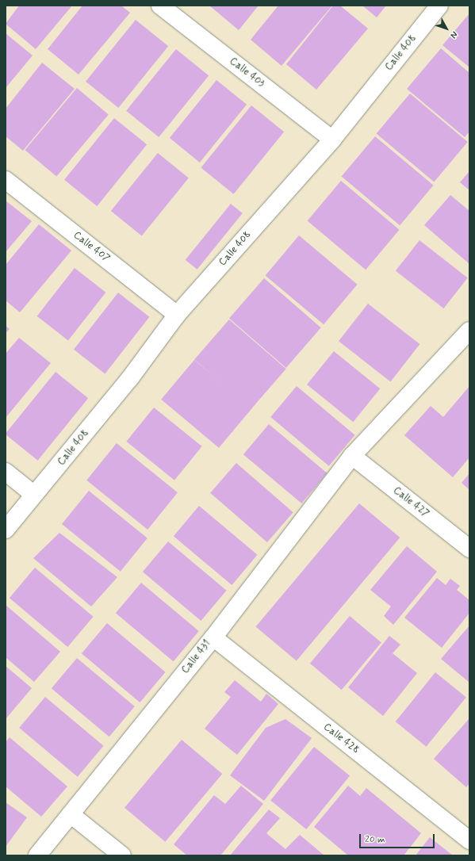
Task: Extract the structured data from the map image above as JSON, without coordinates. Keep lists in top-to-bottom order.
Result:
{
  "streets": {
    "street": [
      "Calle 408",
      "Calle 403",
      "Calle 407",
      "Calle 427",
      "Calle 431",
      "Calle 428"
    ]
  },
  "crossings": [
    ["Calle 408", "Calle 403"],
    ["Calle 408", "Calle 407"],
    ["Calle 427", "Calle 431"],
    ["Calle 431", "Calle 428"]
  ],
  "scale_bar": "20 m",
  "north": "bottom right"
}
